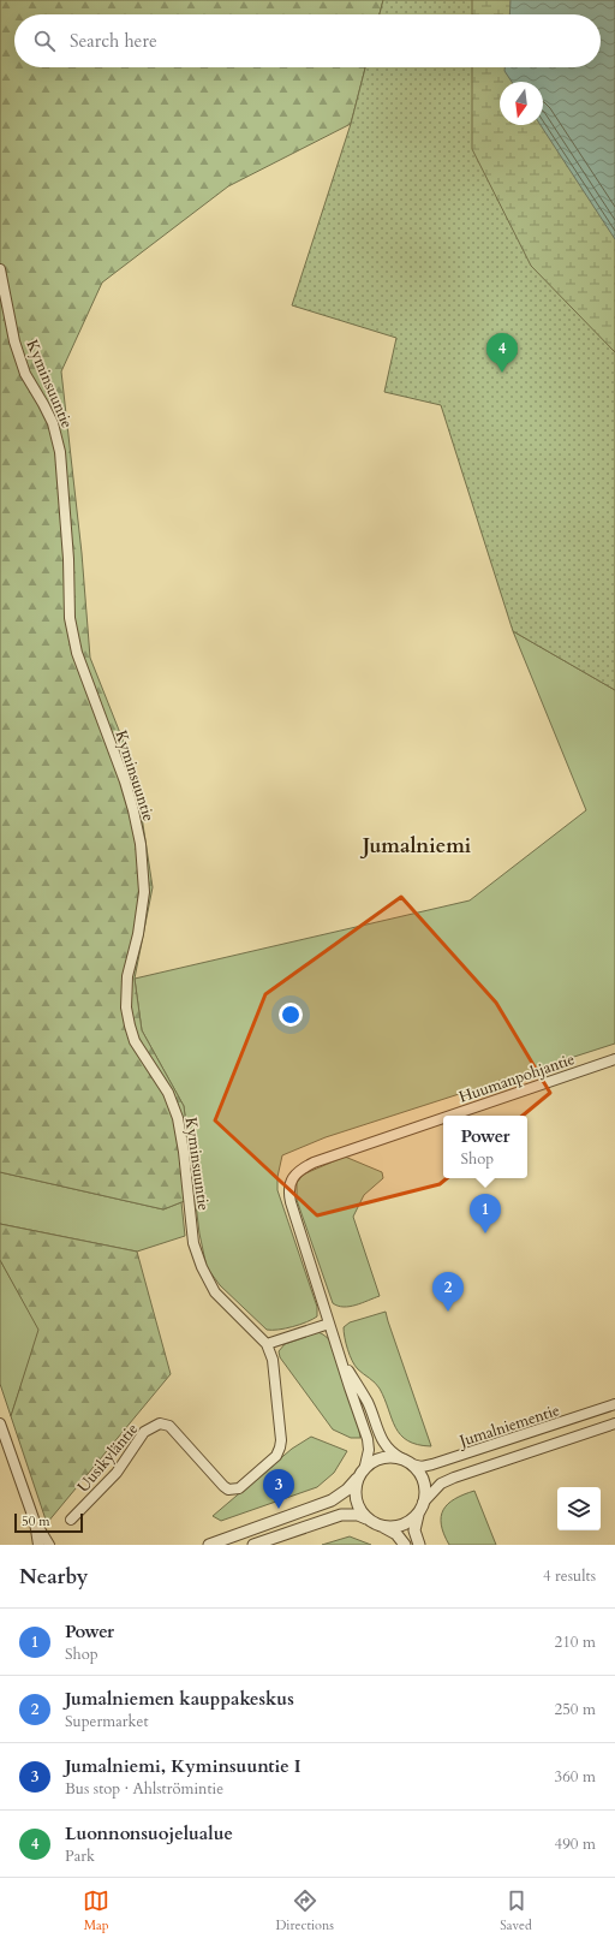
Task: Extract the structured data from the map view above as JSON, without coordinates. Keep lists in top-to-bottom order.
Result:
{
  "streets": {
    "street": [
      "Kyminsuuntie",
      "Huumanpohjantie",
      "Jumalniementie",
      "Uusikyläntie"
    ]
  },
  "crossings": [
    ["Kyminsuuntie", "Uusikyläntie"]
  ],
  "districts": ["Jumalniemi"],
  "scale_bar": "50 m",
  "north": "bottom",
  "page": {
    "search": "Search here",
    "pins": [
      "4",
      "1",
      "2",
      "3"
    ],
    "popup": ["Power", "Shop"],
    "scale": "50 m",
    "heading": ["Nearby", "4 results"],
    "list": [
      {
        "mark": "1",
        "name": "Power",
        "note": "Shop",
        "value": "210 m"
      },
      {
        "mark": "2",
        "name": "Jumalniemen kauppakeskus",
        "note": "Supermarket",
        "value": "250 m"
      },
      {
        "mark": "3",
        "name": "Jumalniemi, Kyminsuuntie I",
        "note": "Bus stop · Ahlströmintie",
        "value": "360 m"
      },
      {
        "mark": "4",
        "name": "Luonnonsuojelualue",
        "note": "Park",
        "value": "490 m"
      }
    ],
    "nav": ["Map", "Directions", "Saved"]
  }
}
